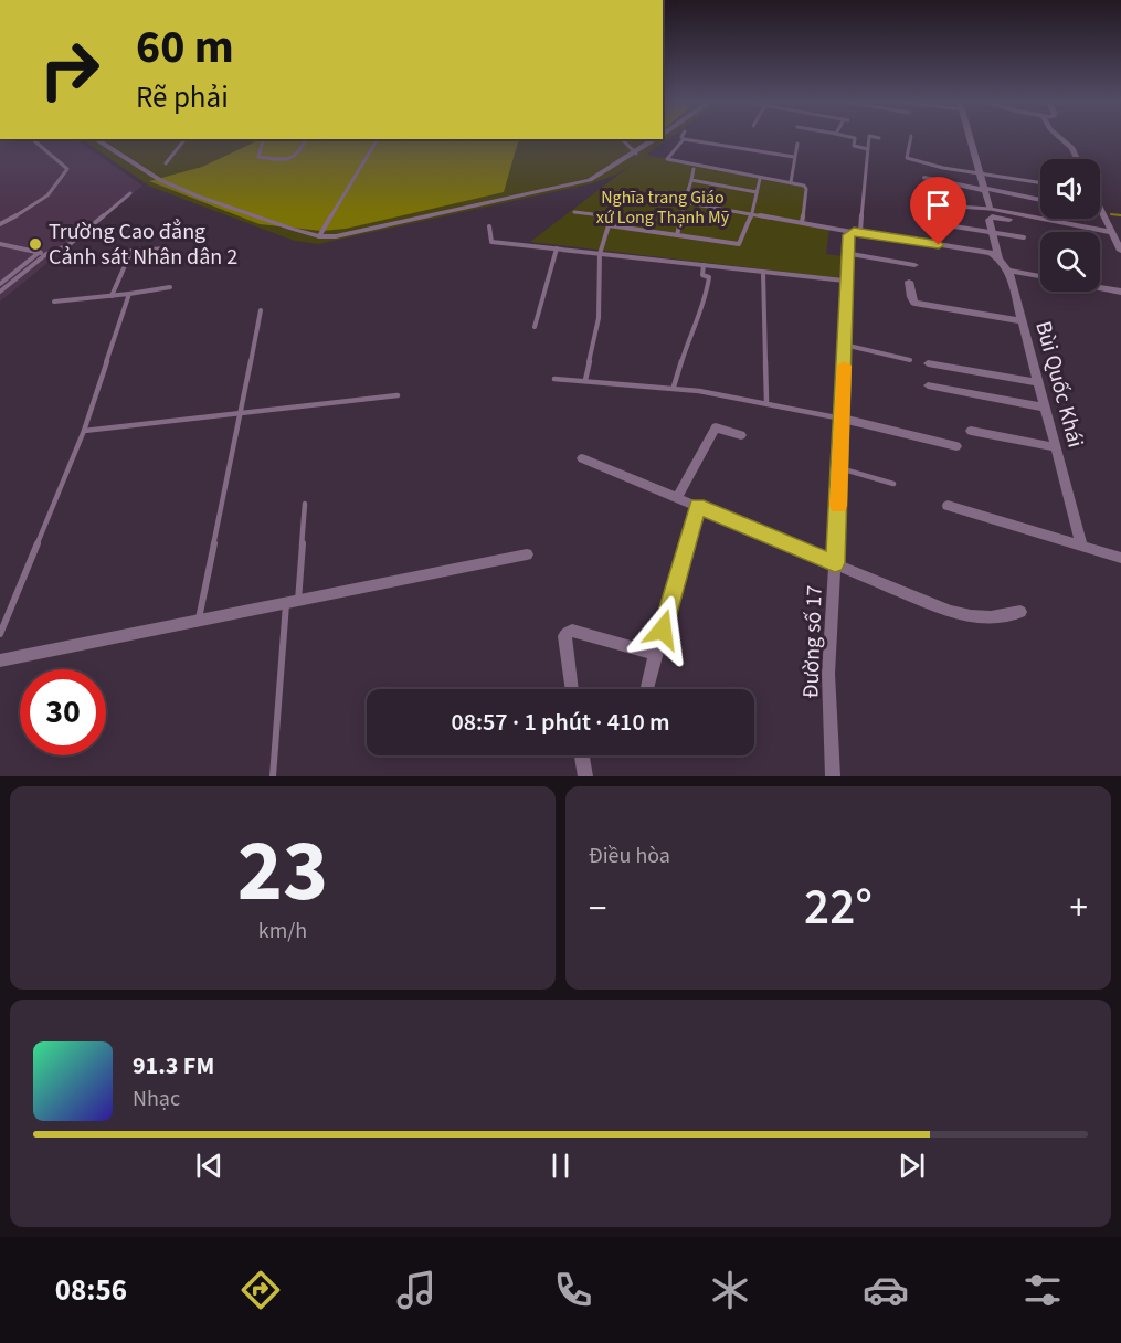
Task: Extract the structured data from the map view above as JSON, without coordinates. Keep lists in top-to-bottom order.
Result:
{
  "streets": {
    "street": ["Bùi Quốc Khái", "Đường số 17"]
  },
  "parks": ["Nghĩa trang Giáo xứ Long Thạnh Mỹ"],
  "places": ["Trường Cao đẳng Cảnh sát Nhân dân 2"],
  "page": {
    "turn": ["60 m", "Rẽ phải"],
    "limit": "30",
    "trip": "08:57 · 1 phút · 410 m",
    "tile": [
      ["23", "km/h"],
      "Điều hòa"
    ],
    "heat": ["−", "22°", "+"],
    "song": ["91.3 FM", "Nhạc"],
    "tabs": "08:56"
  }
}
